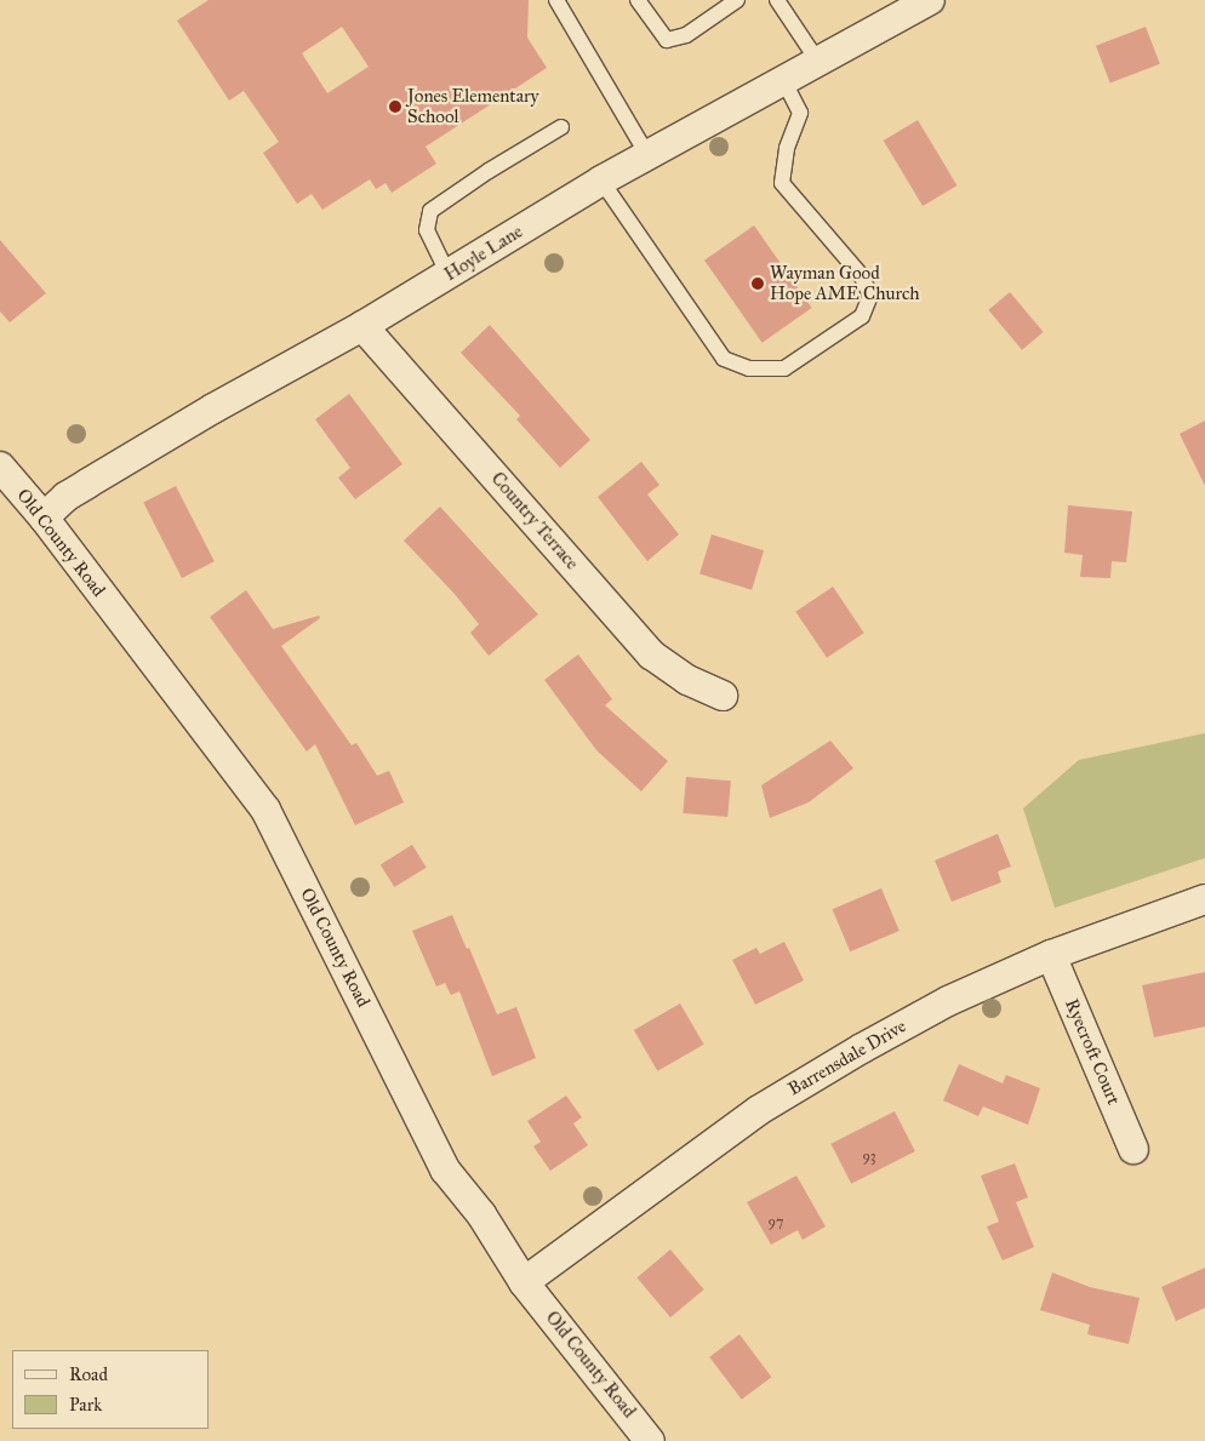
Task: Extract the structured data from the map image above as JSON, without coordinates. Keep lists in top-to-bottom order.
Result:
{
  "streets": {
    "street": [
      "Hoyle Lane",
      "Country Terrace",
      "Old County Road",
      "Ryecroft Court",
      "Barrensdale Drive"
    ]
  },
  "crossings": [
    ["Hoyle Lane", "Country Terrace"],
    ["Hoyle Lane", "Old County Road"],
    ["Old County Road", "Barrensdale Drive"],
    ["Ryecroft Court", "Barrensdale Drive"]
  ],
  "places": ["Jones Elementary School", "Wayman Good Hope AME Church"],
  "house_numbers": ["93", "97"],
  "legend": ["Road", "Park"]
}
